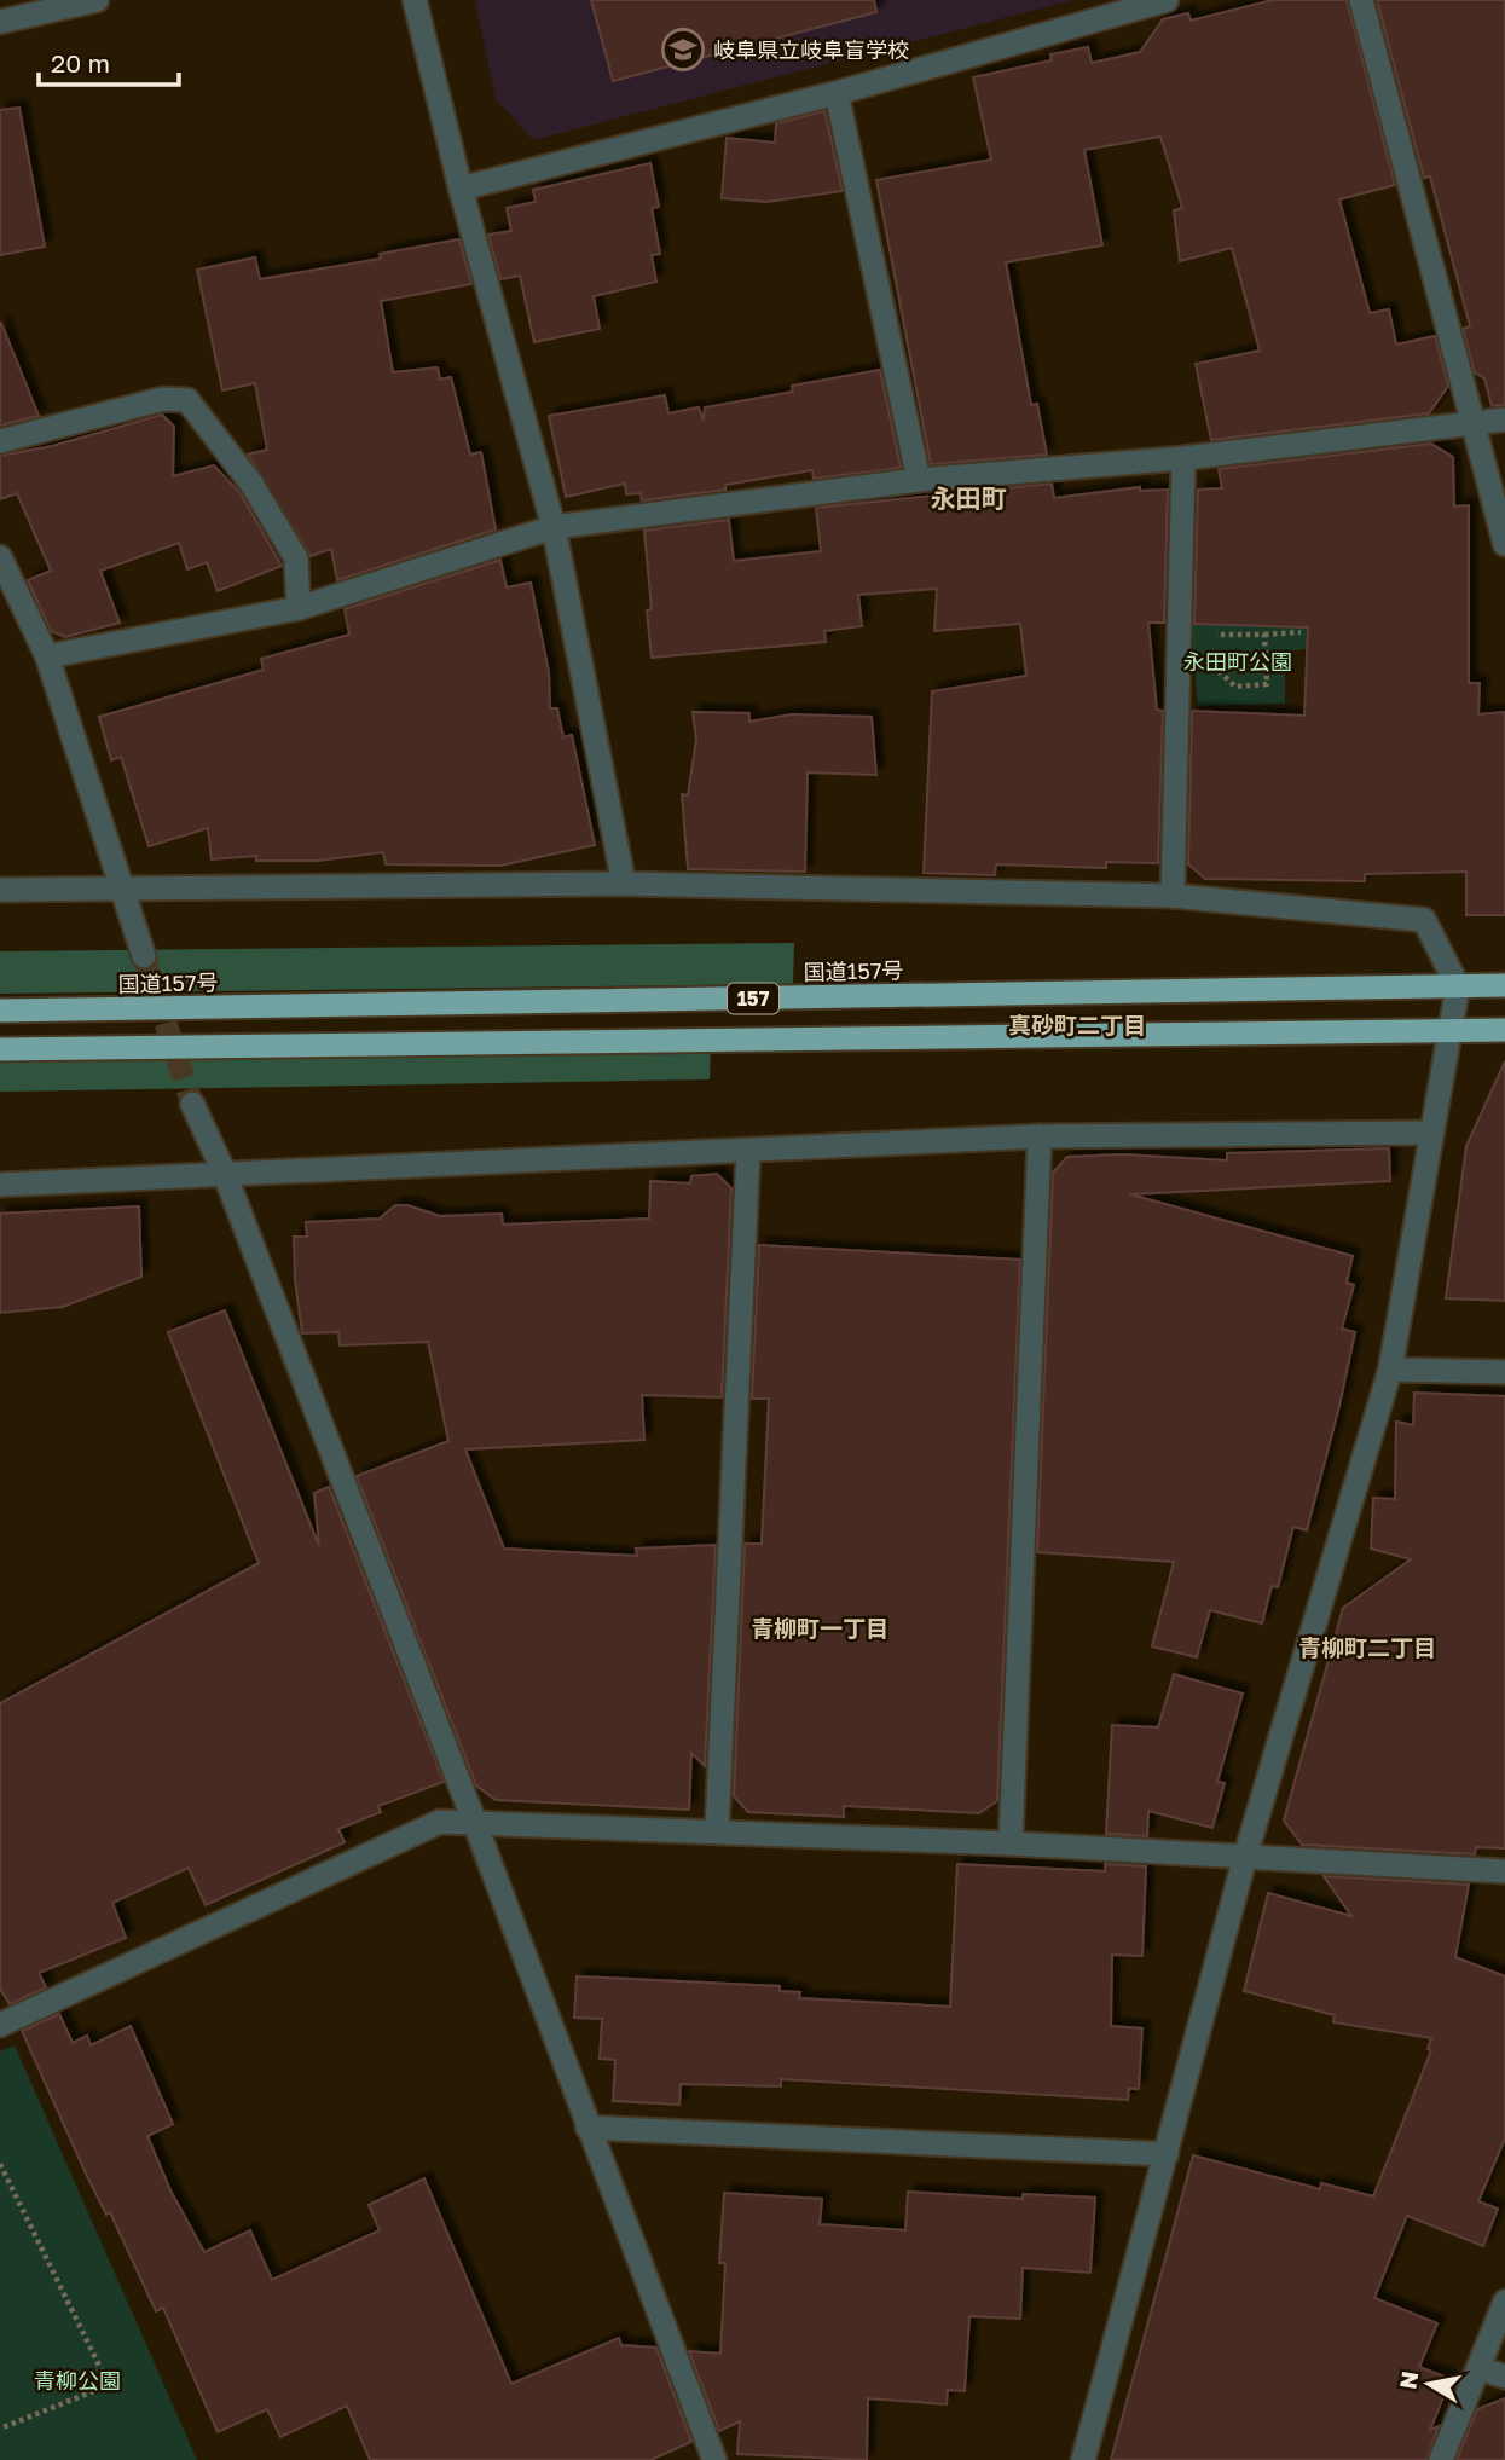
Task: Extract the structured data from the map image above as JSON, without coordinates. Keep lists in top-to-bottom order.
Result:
{
  "streets": {
    "highway": ["国道157号", "157"]
  },
  "districts": [
    "永田町",
    "真砂町二丁目",
    "青柳町一丁目",
    "青柳町二丁目"
  ],
  "parks": ["永田町公園", "青柳公園"],
  "places": {
    "school or university": ["岐阜県立岐阜盲学校"]
  },
  "scale_bar": "20 m",
  "north": "left"
}
